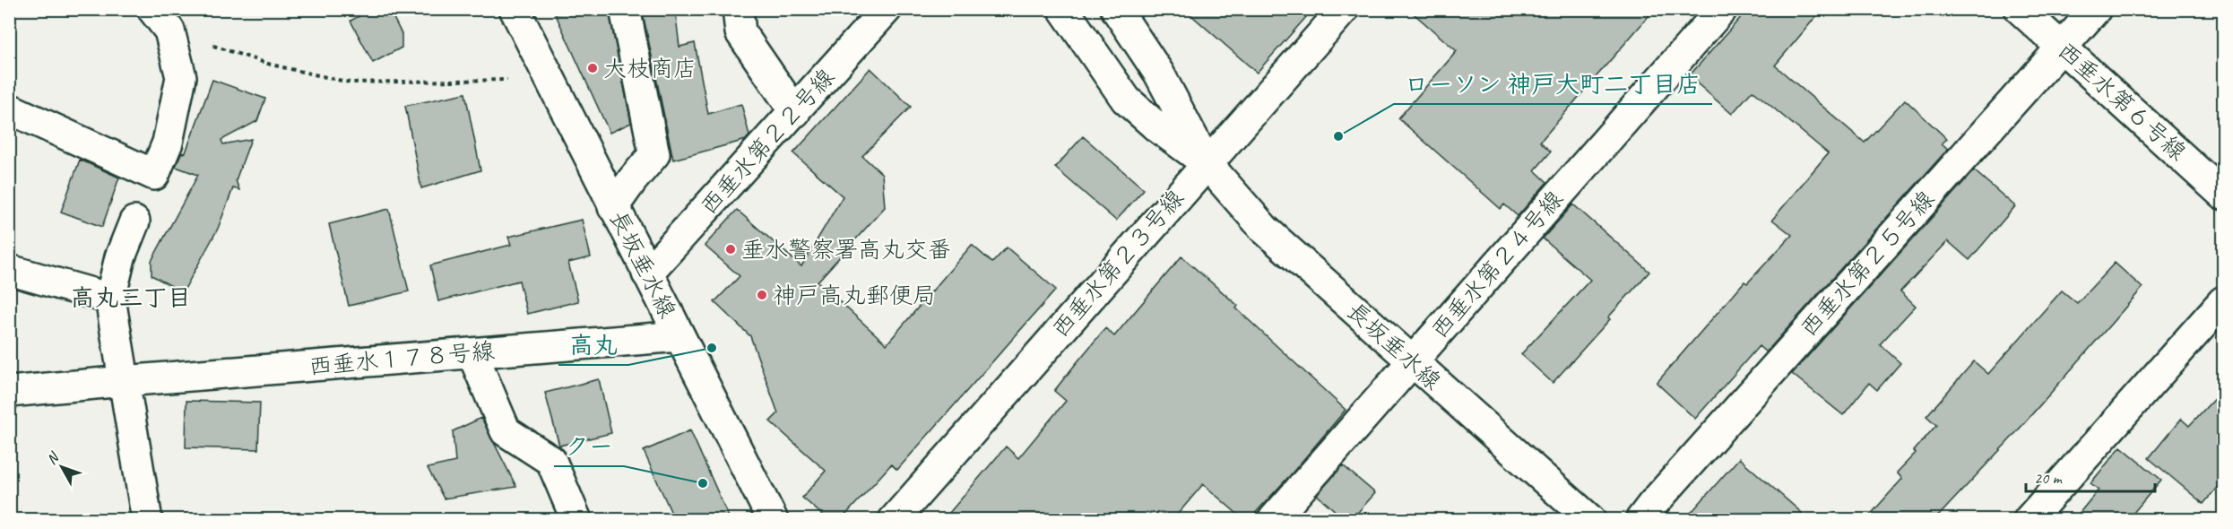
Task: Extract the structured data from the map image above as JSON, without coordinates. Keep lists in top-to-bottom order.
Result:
{
  "streets": {
    "street": [
      "西垂水第６号線",
      "西垂水第２２号線",
      "西垂水第２３号線",
      "西垂水第２５号線",
      "長坂垂水線",
      "西垂水第２４号線",
      "西垂水１７８号線"
    ]
  },
  "crossings": [
    ["西垂水第６号線", "西垂水第２５号線"],
    ["西垂水第２２号線", "長坂垂水線"],
    ["西垂水第２３号線", "長坂垂水線"],
    ["長坂垂水線", "西垂水第２４号線"],
    ["長坂垂水線", "西垂水１７８号線"]
  ],
  "districts": ["高丸三丁目"],
  "places": [
    "大枝商店",
    "ローソン 神戸大町二丁目店",
    "垂水警察署高丸交番",
    "神戸高丸郵便局",
    "高丸",
    "クー"
  ],
  "scale_bar": "20 m",
  "north": "top left"
}
